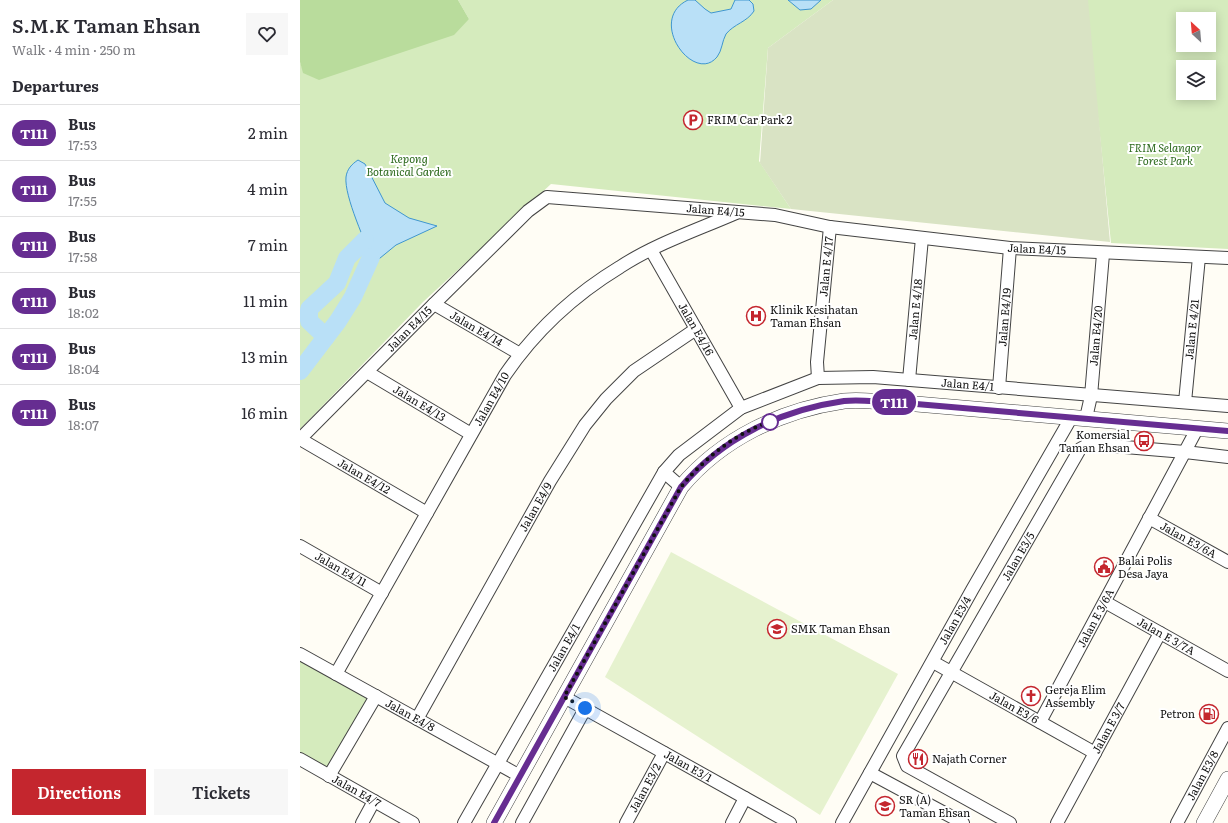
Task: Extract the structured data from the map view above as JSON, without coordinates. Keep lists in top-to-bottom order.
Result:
{
  "streets": {
    "street": [
      "Jalan E4/15",
      "Jalan E 4/17",
      "Jalan E 4/18",
      "Jalan E4/19",
      "Jalan E4/14",
      "Jalan E4/16",
      "Jalan E 4/21",
      "Jalan E4/20",
      "Jalan E4/1",
      "Jalan E4/10",
      "Jalan E4/13",
      "Jalan E4/12",
      "Jalan E4/9",
      "Jalan E3/6A",
      "Jalan E3/5",
      "Jalan E4/11",
      "Jalan E 3/6A",
      "Jalan E3/4",
      "Jalan E 3/7A",
      "Jalan E3/6",
      "Jalan E4/8",
      "Jalan E 3/7",
      "Jalan E3/1",
      "Jalan E3/8",
      "Jalan E3/2",
      "Jalan E4/7"
    ]
  },
  "crossings": [
    ["Jalan E4/15", "Jalan E 4/17"],
    ["Jalan E4/15", "Jalan E 4/18"],
    ["Jalan E4/15", "Jalan E4/19"],
    ["Jalan E4/15", "Jalan E4/14"],
    ["Jalan E4/15", "Jalan E 4/21"],
    ["Jalan E4/15", "Jalan E4/20"],
    ["Jalan E4/15", "Jalan E4/10"],
    ["Jalan E4/15", "Jalan E4/13"],
    ["Jalan E4/15", "Jalan E4/12"],
    ["Jalan E 4/17", "Jalan E4/1"],
    ["Jalan E 4/18", "Jalan E4/1"],
    ["Jalan E4/19", "Jalan E4/1"],
    ["Jalan E4/14", "Jalan E4/10"],
    ["Jalan E4/16", "Jalan E4/1"],
    ["Jalan E4/16", "Jalan E4/10"],
    ["Jalan E4/16", "Jalan E4/9"],
    ["Jalan E 4/21", "Jalan E4/1"],
    ["Jalan E4/20", "Jalan E4/1"],
    ["Jalan E4/20", "Jalan E3/4"],
    ["Jalan E4/1", "Jalan E4/8"],
    ["Jalan E4/10", "Jalan E4/13"],
    ["Jalan E4/10", "Jalan E4/12"],
    ["Jalan E4/10", "Jalan E4/11"],
    ["Jalan E4/10", "Jalan E4/8"],
    ["Jalan E4/9", "Jalan E4/8"],
    ["Jalan E3/6A", "Jalan E 3/6A"],
    ["Jalan E3/5", "Jalan E 3/6A"],
    ["Jalan E3/5", "Jalan E3/6"],
    ["Jalan E 3/6A", "Jalan E 3/7A"],
    ["Jalan E 3/6A", "Jalan E3/6"],
    ["Jalan E3/4", "Jalan E3/6"],
    ["Jalan E 3/7A", "Jalan E 3/7"],
    ["Jalan E3/6", "Jalan E 3/7"],
    ["Jalan E3/1", "Jalan E3/2"]
  ],
  "parks": ["FRIM Selangor Forest Park", "Kepong Botanical Garden"],
  "places": {
    "parking": ["FRIM Car Park 2"],
    "hospital": ["Klinik Kesihatan Taman Ehsan"],
    "bus stop": ["Komersial Taman Ehsan"],
    "public building": ["Balai Polis Desa Jaya"],
    "school or university": ["SMK Taman Ehsan", "SR (A) Taman Ehsan"],
    "church": ["Gereja Elim Assembly"],
    "fuel station": ["Petron"],
    "restaurant": ["Najath Corner"]
  },
  "lines": ["bus line T111"],
  "north": "top left",
  "page": {
    "heading": [
      ["S.M.K Taman Ehsan", "Walk · 4 min · 250 m"],
      "Departures"
    ],
    "on_map": "T111",
    "list": [
      {
        "mark": "T111",
        "name": "Bus",
        "note": "17:53",
        "value": "2 min"
      },
      {
        "mark": "T111",
        "name": "Bus",
        "note": "17:55",
        "value": "4 min"
      },
      {
        "mark": "T111",
        "name": "Bus",
        "note": "17:58",
        "value": "7 min"
      },
      {
        "mark": "T111",
        "name": "Bus",
        "note": "18:02",
        "value": "11 min"
      },
      {
        "mark": "T111",
        "name": "Bus",
        "note": "18:04",
        "value": "13 min"
      },
      {
        "mark": "T111",
        "name": "Bus",
        "note": "18:07",
        "value": "16 min"
      }
    ],
    "buttons": ["Directions", "Tickets"]
  }
}
